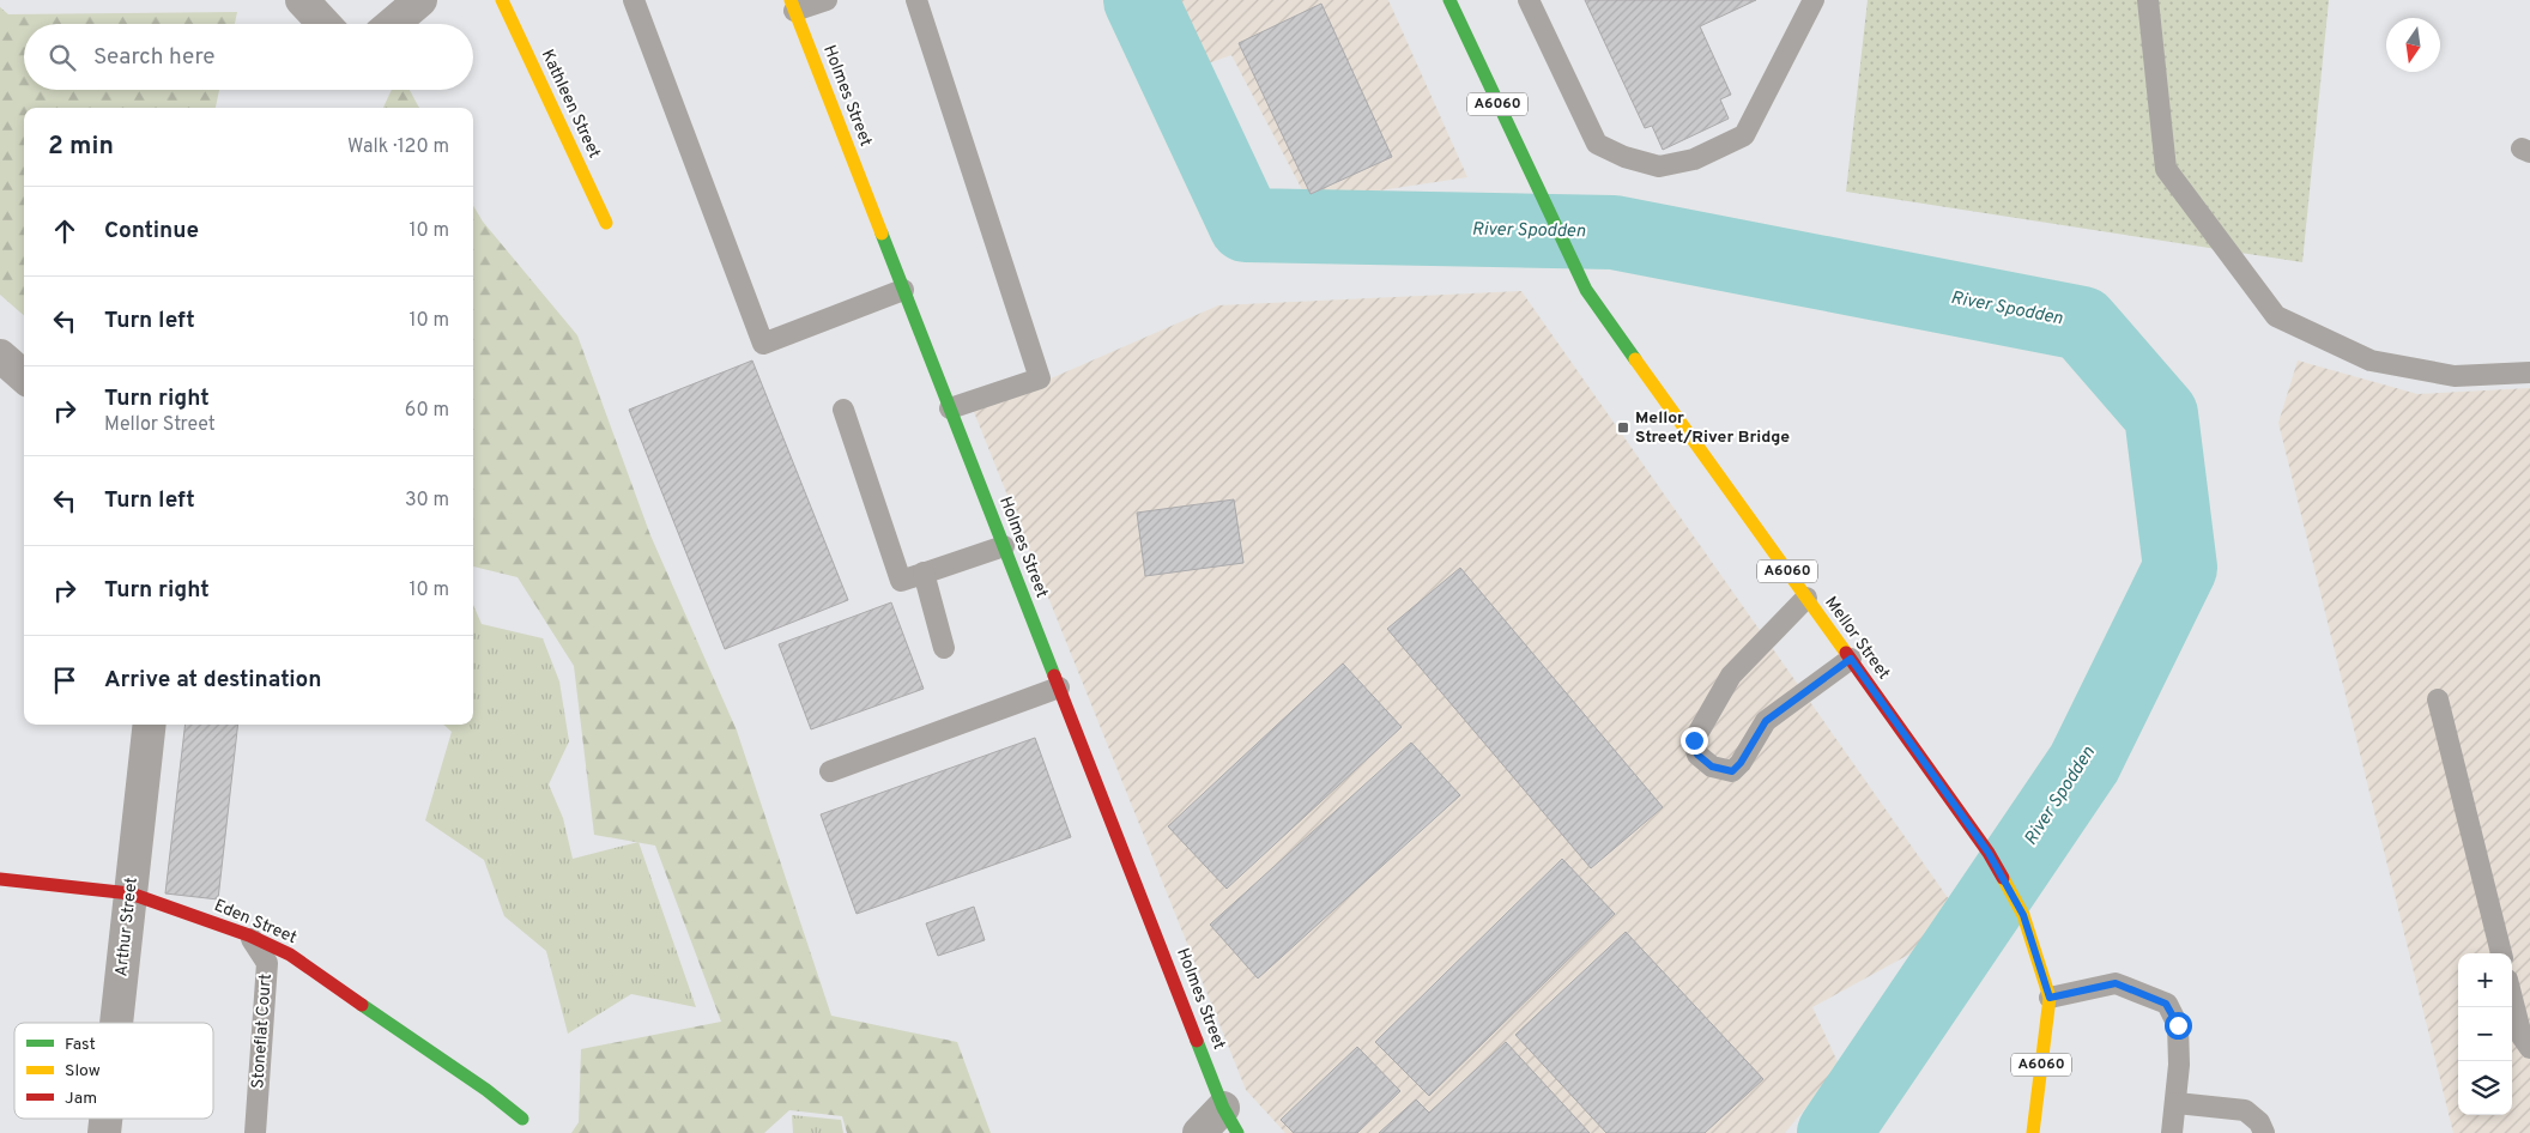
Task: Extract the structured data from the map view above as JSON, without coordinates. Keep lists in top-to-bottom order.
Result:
{
  "streets": {
    "street": [
      "Holmes Street",
      "Kathleen Street",
      "A6060",
      "Mellor Street",
      "Eden Street",
      "Arthur Street"
    ],
    "lane": ["Stoneflat Court"]
  },
  "crossings": [
    ["Eden Street", "Arthur Street"],
    ["Eden Street", "Stoneflat Court"]
  ],
  "water": ["River Spodden"],
  "places": {
    "transit": ["Mellor Street/River Bridge"]
  },
  "legend": ["Fast", "Slow", "Jam"],
  "north": "bottom",
  "page": {
    "search": "Search here",
    "heading": ["2 min", "Walk · 120 m"],
    "list": [
      ["Continue", "10 m"],
      ["Turn left", "10 m"],
      ["Turn right", "Mellor Street", "60 m"],
      ["Turn left", "30 m"],
      ["Turn right", "10 m"],
      "Arrive at destination"
    ],
    "map_buttons": ["+", "−"]
  }
}
